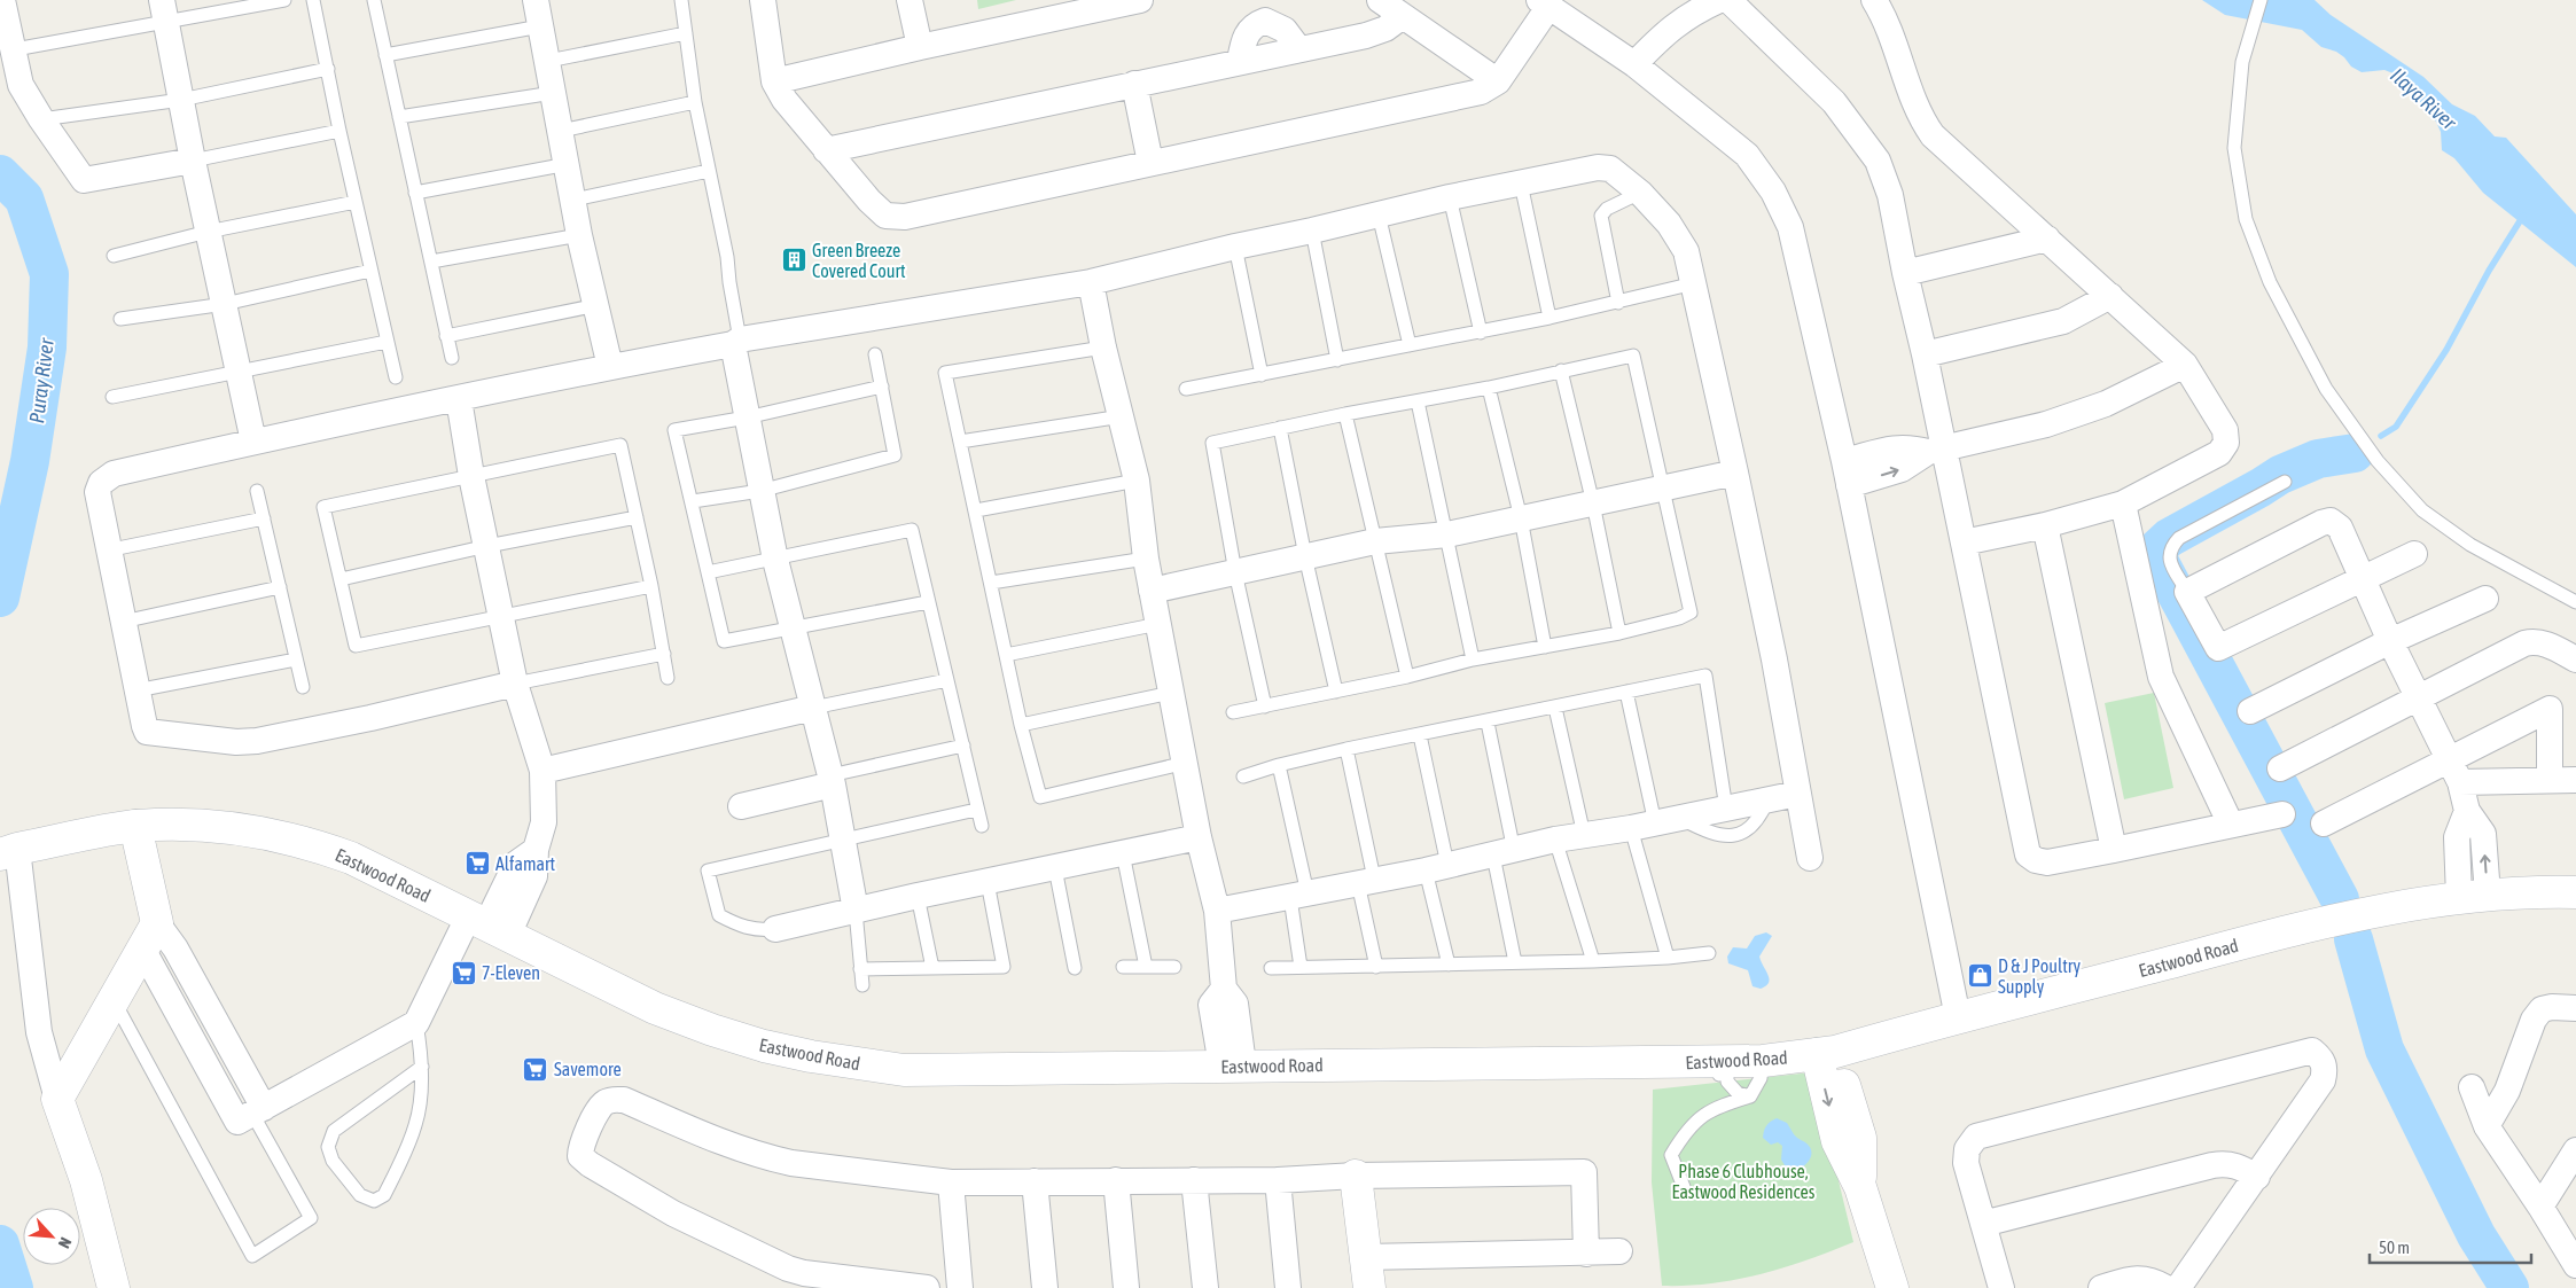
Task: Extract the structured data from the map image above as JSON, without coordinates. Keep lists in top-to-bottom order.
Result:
{
  "streets": {
    "main road": ["Eastwood Road"]
  },
  "water": ["Ilaya River", "Puray River"],
  "parks": ["Phase 6 Clubhouse, Eastwood Residences"],
  "places": {
    "building": ["Green Breeze Covered Court"],
    "supermarket": ["Alfamart", "7-Eleven", "Savemore"],
    "shop": ["D & J Poultry Supply"]
  },
  "scale_bar": "50 m",
  "north": "bottom right"
}
